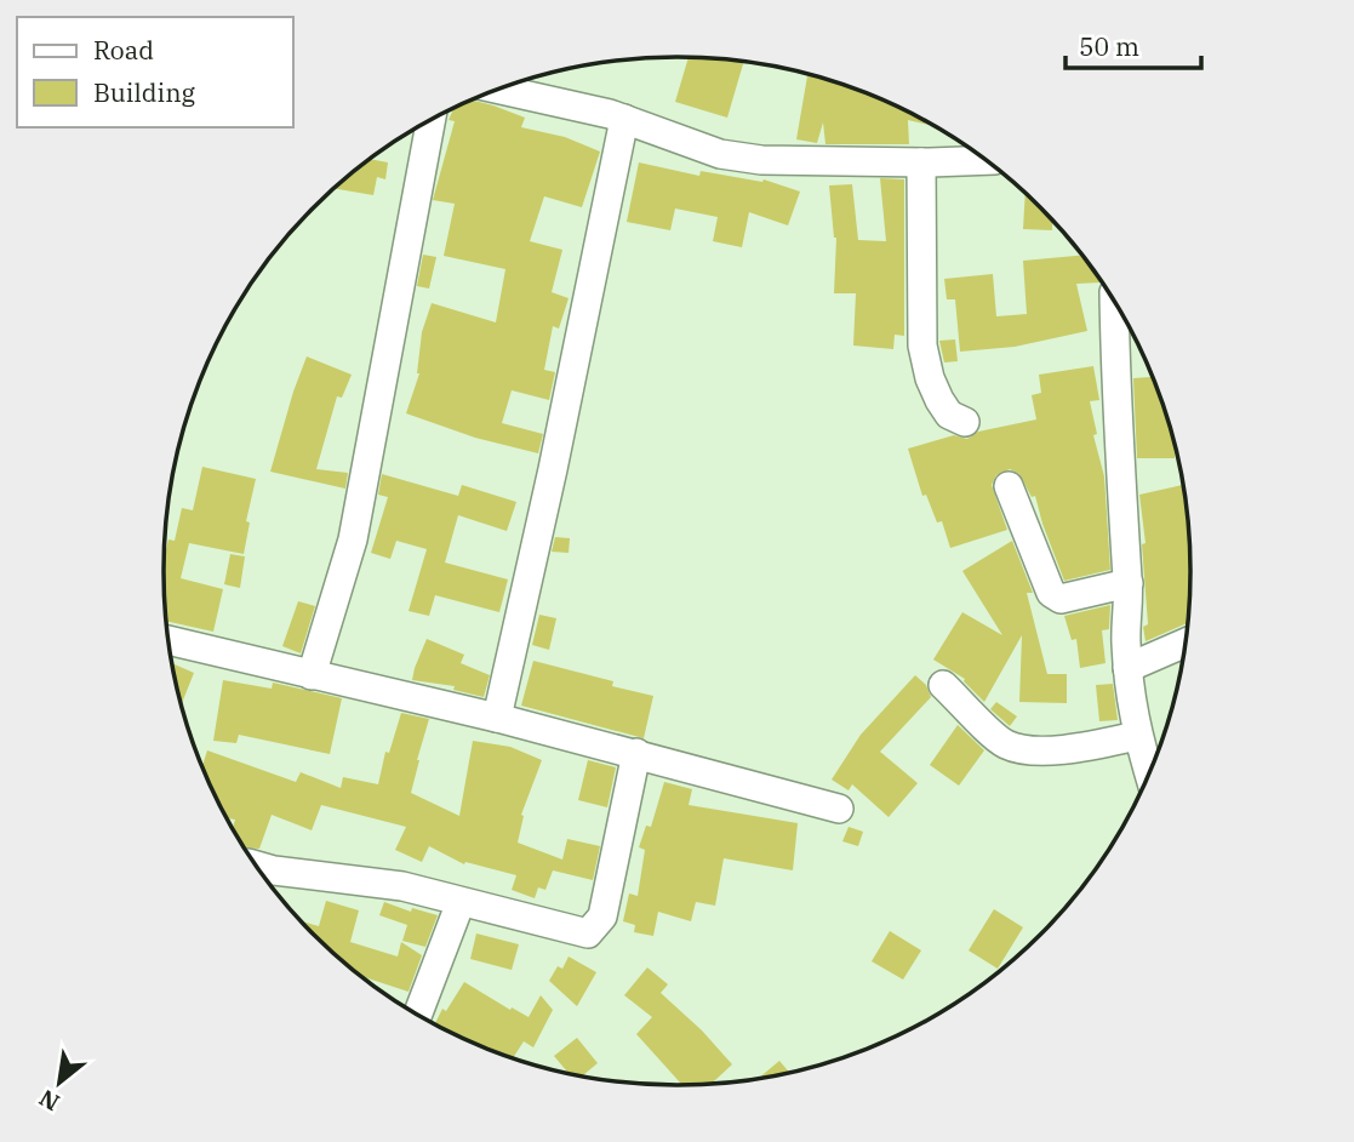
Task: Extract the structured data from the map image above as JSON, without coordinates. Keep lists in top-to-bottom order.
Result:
{
  "legend": ["Road", "Building"],
  "scale_bar": "50 m",
  "north": "bottom left"
}
